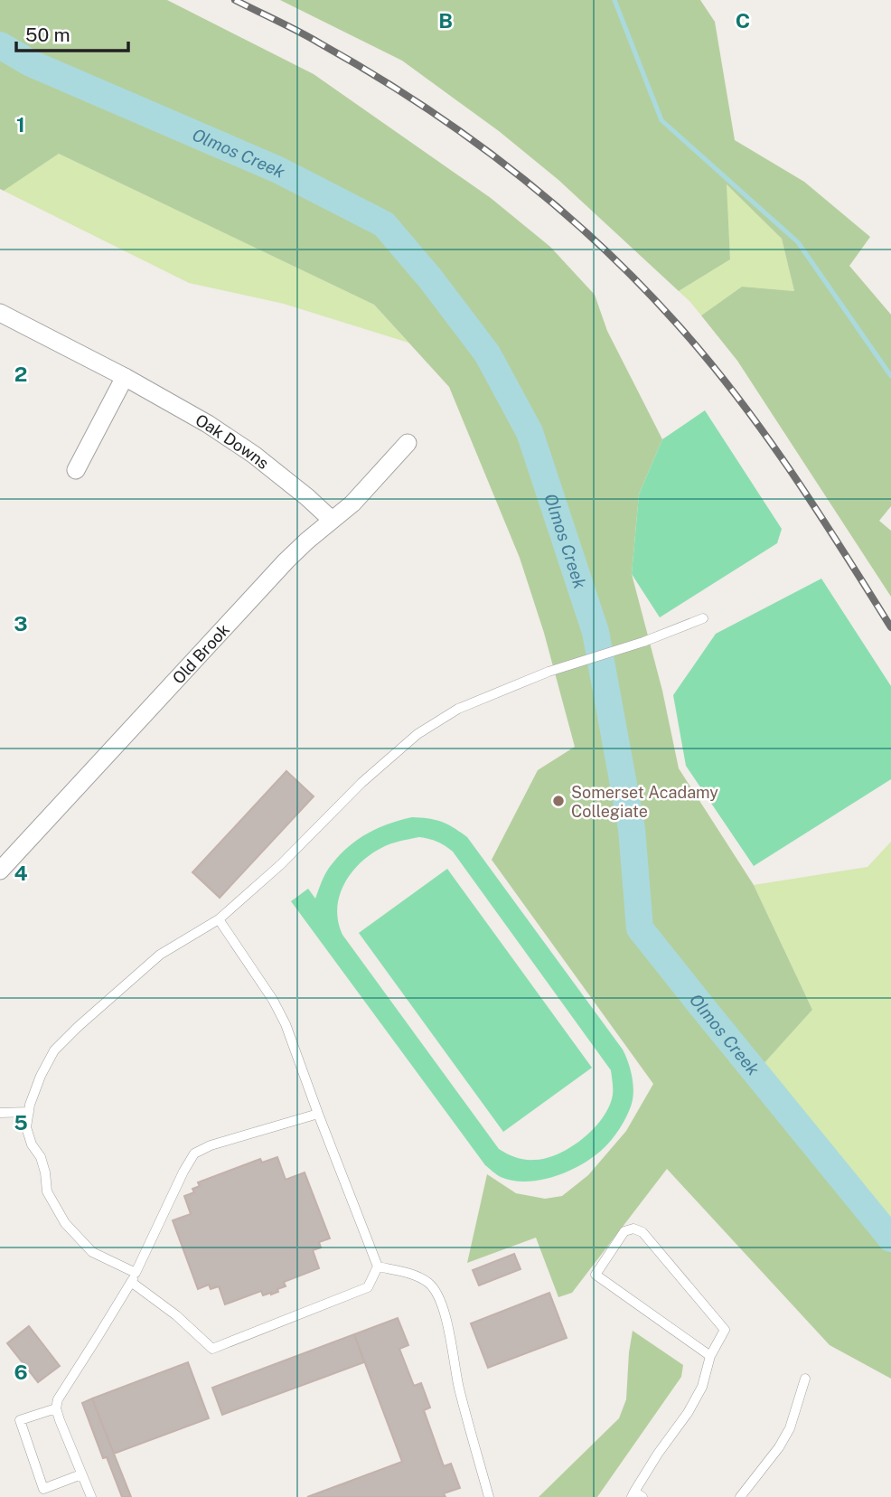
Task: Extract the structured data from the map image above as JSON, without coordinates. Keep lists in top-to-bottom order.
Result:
{
  "streets": {
    "street": ["Oak Downs", "Old Brook"]
  },
  "crossings": [
    ["Oak Downs", "Old Brook"]
  ],
  "water": ["Olmos Creek"],
  "places": ["Somerset Acadamy Collegiate"],
  "scale_bar": "50 m",
  "grid": {
    "columns": ["B", "C"],
    "rows": [
      "1",
      "2",
      "3",
      "4",
      "5",
      "6"
    ]
  }
}
